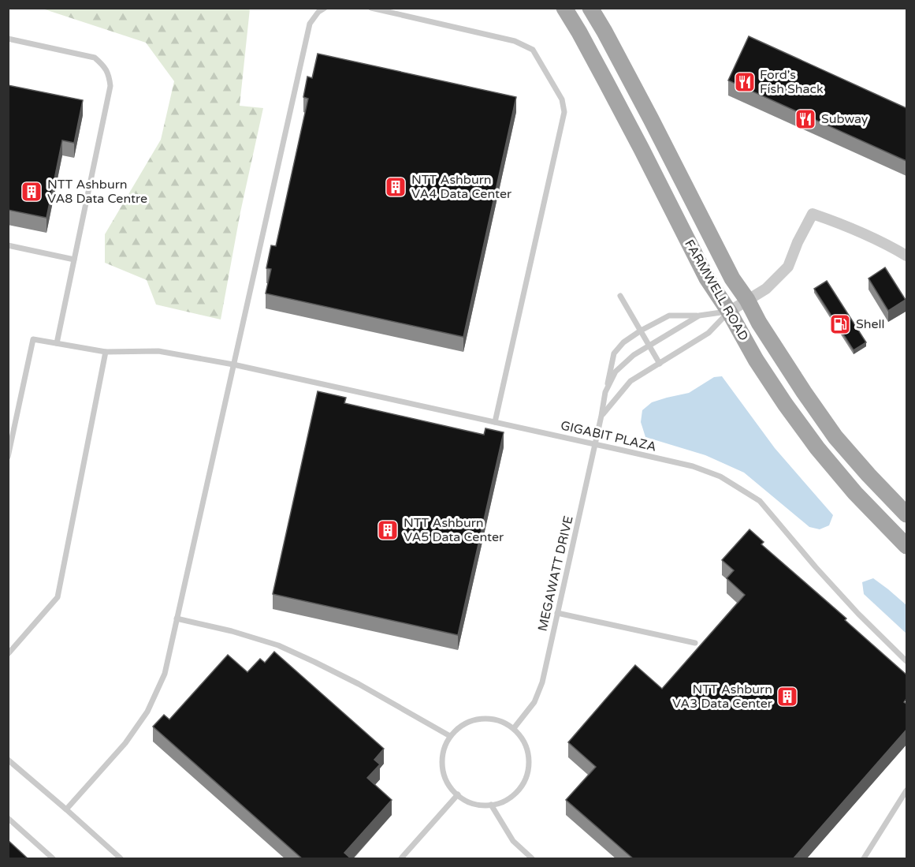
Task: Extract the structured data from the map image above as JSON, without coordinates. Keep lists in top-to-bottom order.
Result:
{
  "streets": {
    "main road": ["FARMWELL ROAD"],
    "lane": ["GIGABIT PLAZA", "MEGAWATT DRIVE"]
  },
  "crossings": [
    ["GIGABIT PLAZA", "MEGAWATT DRIVE"]
  ],
  "places": {
    "restaurant": ["Ford's Fish Shack", "Subway"],
    "building": [
      "NTT Ashburn VA4 Data Center",
      "NTT Ashburn VA8 Data Centre",
      "NTT Ashburn VA5 Data Center",
      "NTT Ashburn VA3 Data Center"
    ],
    "fuel station": ["Shell"]
  }
}
